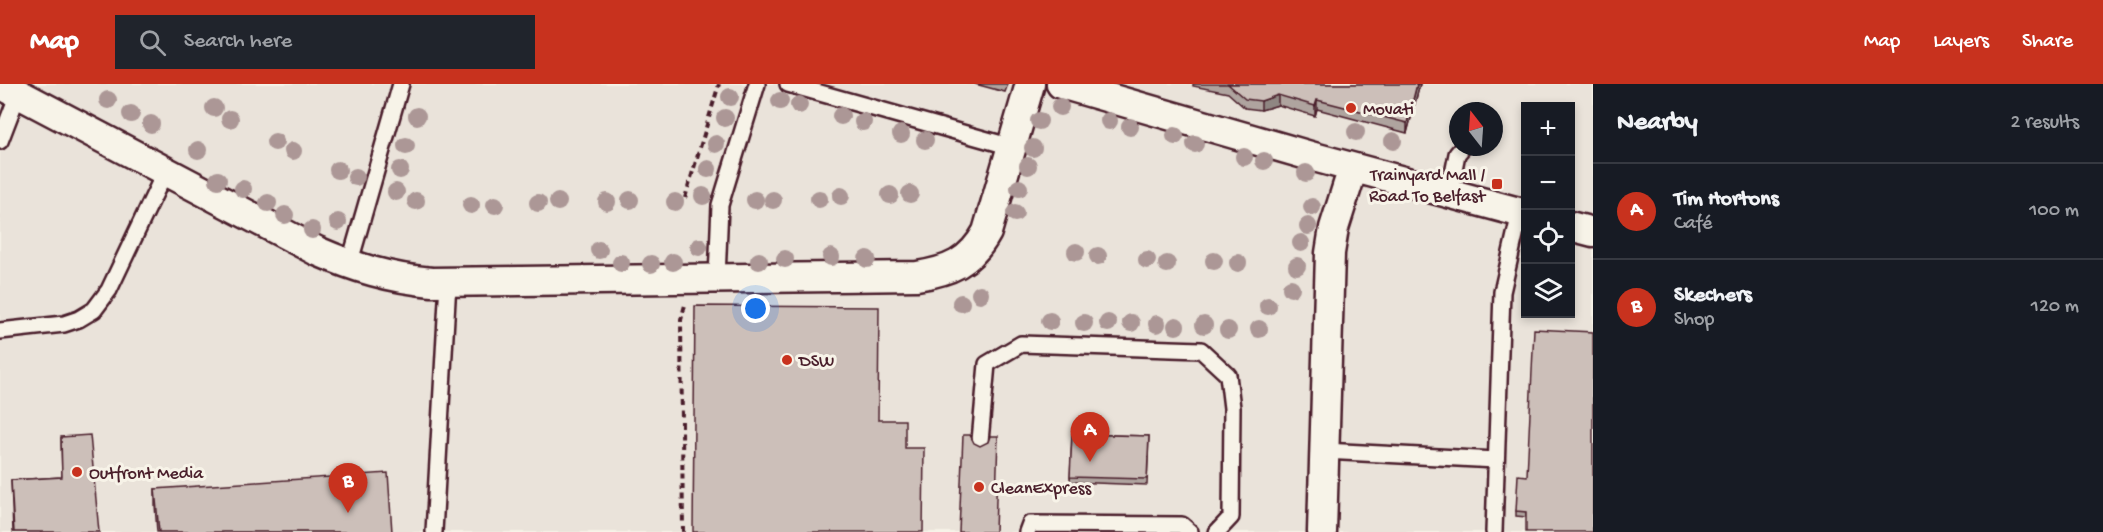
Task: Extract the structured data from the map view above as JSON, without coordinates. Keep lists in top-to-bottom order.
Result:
{
  "places": {
    "other": [
      "Movati",
      "DSW",
      "Outfront Media",
      "CleanExpress"
    ],
    "transit": ["Trainyard Mall / Road To Belfast"]
  },
  "north": "top",
  "page": {
    "header": "Map",
    "search": "Search here",
    "nav": ["Map", "Layers", "Share"],
    "heading": ["Nearby", "2 results"],
    "map_buttons": ["+", "−"],
    "list": [
      {
        "mark": "A",
        "name": "Tim Hortons",
        "note": "Café",
        "value": "100 m"
      },
      {
        "mark": "B",
        "name": "Skechers",
        "note": "Shop",
        "value": "120 m"
      }
    ],
    "pins": ["A", "B"]
  }
}
